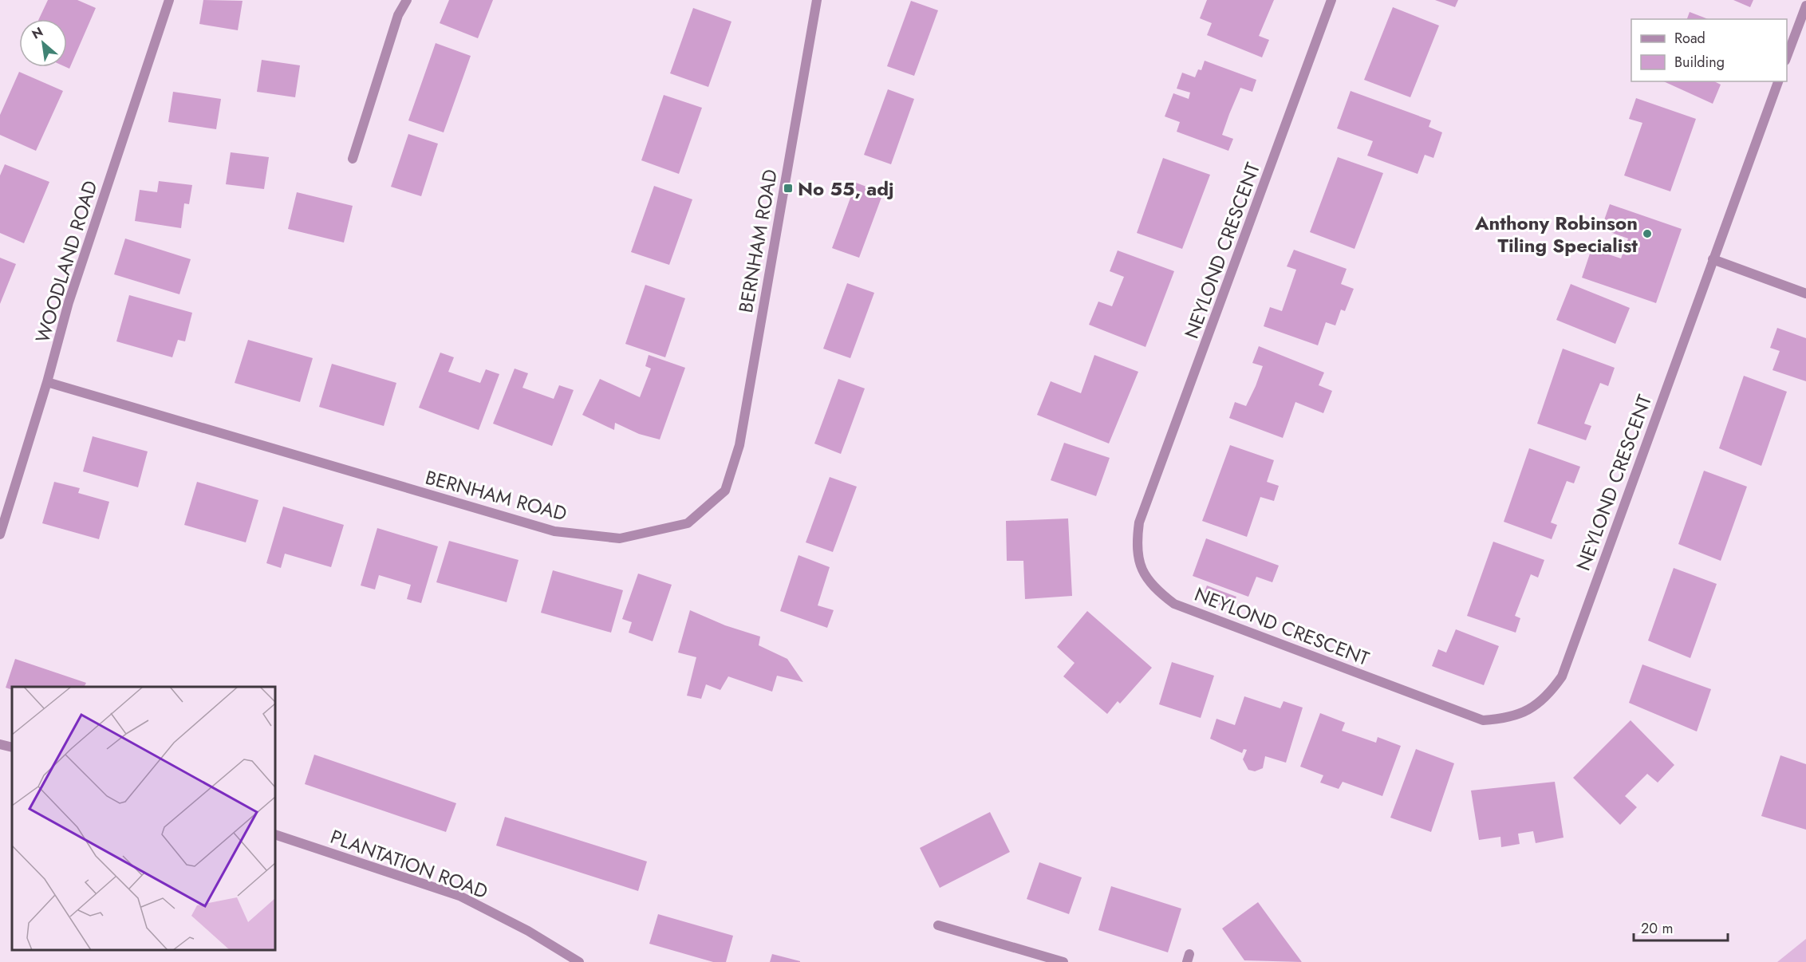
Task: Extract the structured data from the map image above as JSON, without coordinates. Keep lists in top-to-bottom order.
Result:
{
  "streets": {
    "street": [
      "BERNHAM ROAD",
      "NEYLOND CRESCENT",
      "WOODLAND ROAD",
      "PLANTATION ROAD"
    ]
  },
  "crossings": [
    ["BERNHAM ROAD", "WOODLAND ROAD"]
  ],
  "places": {
    "transit": ["No 55, adj"],
    "other": ["Anthony Robinson Tiling Specialist"]
  },
  "legend": ["Road", "Building"],
  "scale_bar": "20 m",
  "north": "top left"
}
